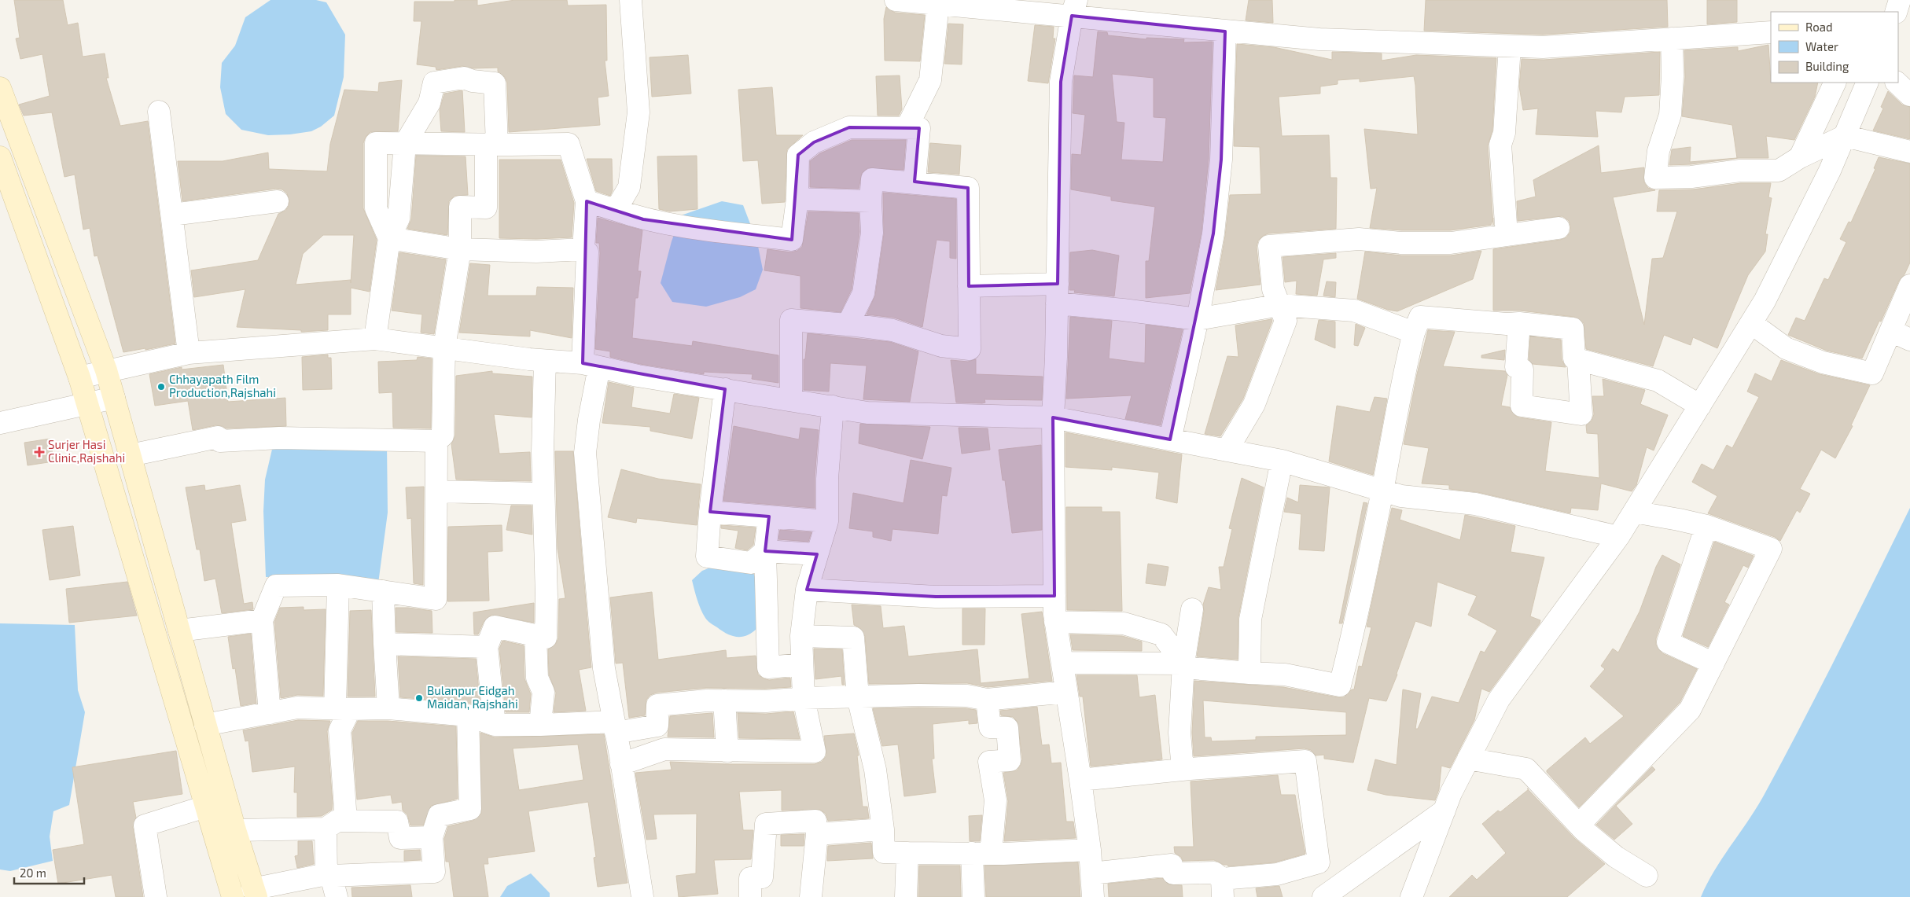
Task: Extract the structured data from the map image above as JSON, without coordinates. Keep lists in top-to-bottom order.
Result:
{
  "places": {
    "other": ["Chhayapath Film Production,Rajshahi", "Bulanpur Eidgah Maidan, Rajshahi"],
    "health": ["Surjer Hasi Clinic,Rajshahi"]
  },
  "legend": ["Road", "Water", "Building"],
  "scale_bar": "20 m"
}
